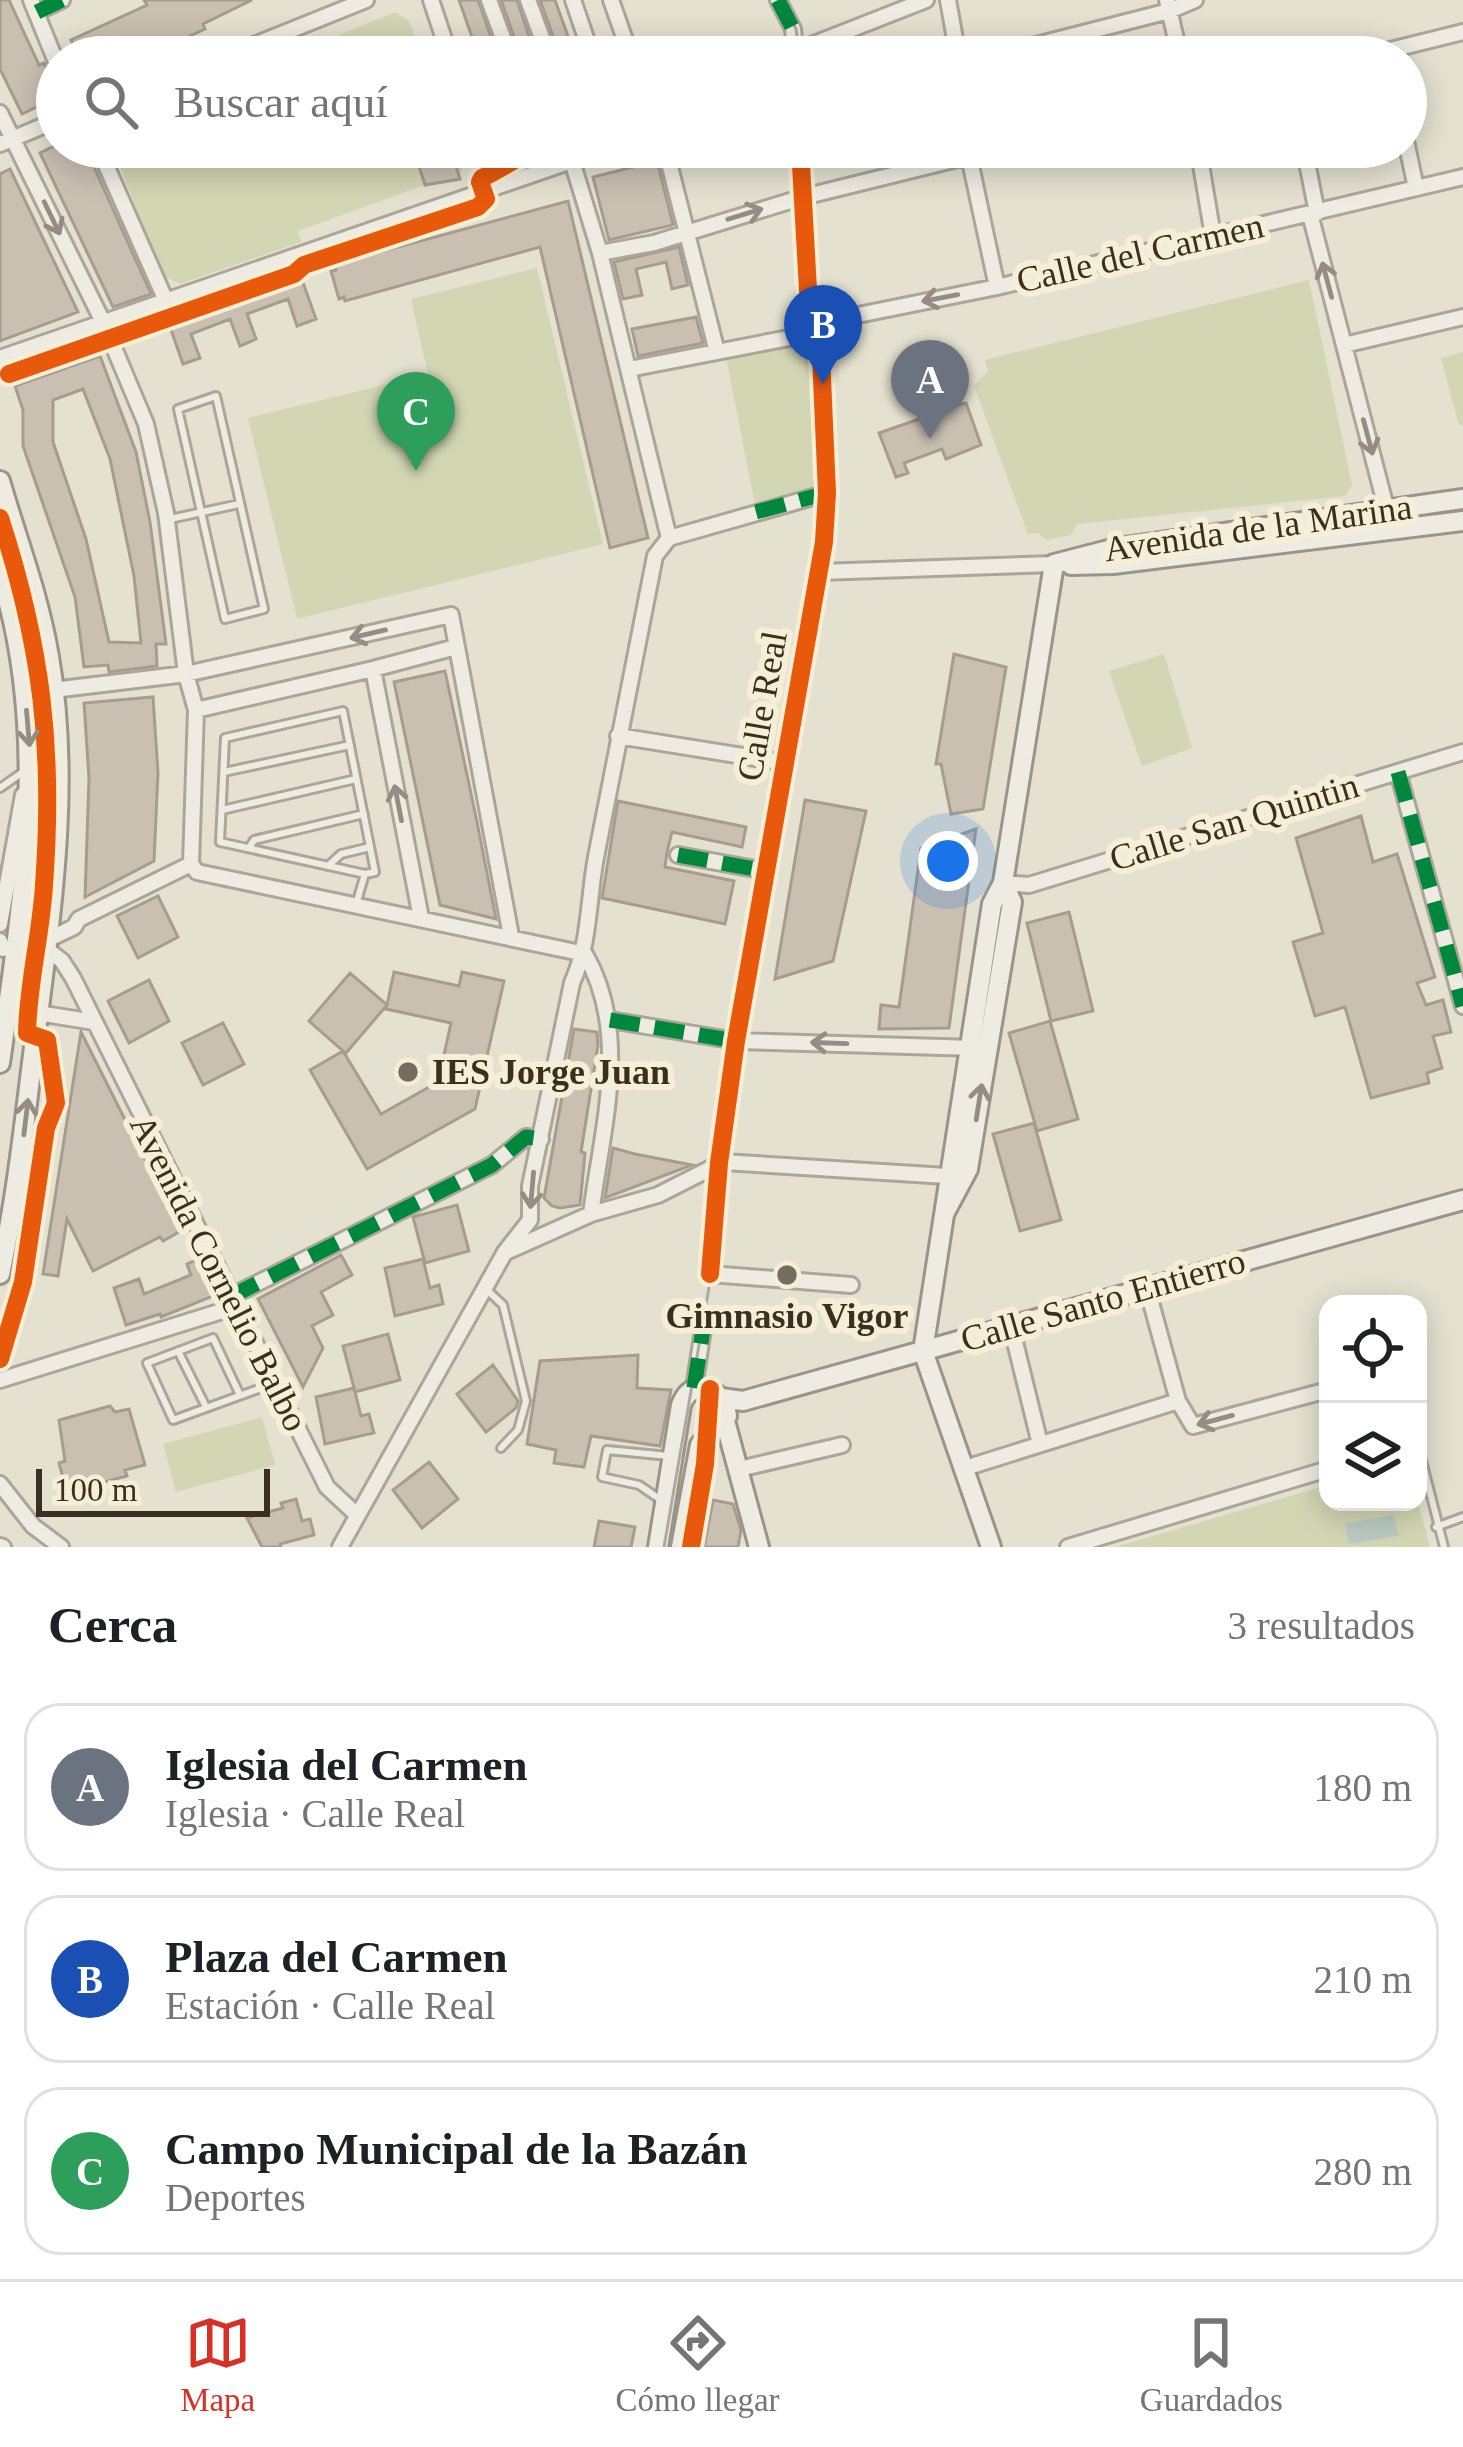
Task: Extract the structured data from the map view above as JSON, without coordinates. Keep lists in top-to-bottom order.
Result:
{
  "streets": {
    "street": [
      "Calle del Carmen",
      "Avenida de la Marina",
      "Calle Real",
      "Calle San Quintin",
      "Avenida Cornelio Balbo",
      "Calle Santo Entierro"
    ]
  },
  "crossings": [
    ["Calle del Carmen", "Calle Real"],
    ["Avenida de la Marina", "Calle Real"]
  ],
  "places": ["IES Jorge Juan", "Gimnasio Vigor"],
  "scale_bar": "100 m",
  "page": {
    "search": "Buscar aquí",
    "pins": ["B", "A", "C"],
    "scale": "100 m",
    "heading": ["Cerca", "3 resultados"],
    "list": [
      {
        "mark": "A",
        "name": "Iglesia del Carmen",
        "note": "Iglesia · Calle Real",
        "value": "180 m"
      },
      {
        "mark": "B",
        "name": "Plaza del Carmen",
        "note": "Estación · Calle Real",
        "value": "210 m"
      },
      {
        "mark": "C",
        "name": "Campo Municipal de la Bazán",
        "note": "Deportes",
        "value": "280 m"
      }
    ],
    "nav": ["Mapa", "Cómo llegar", "Guardados"]
  }
}
